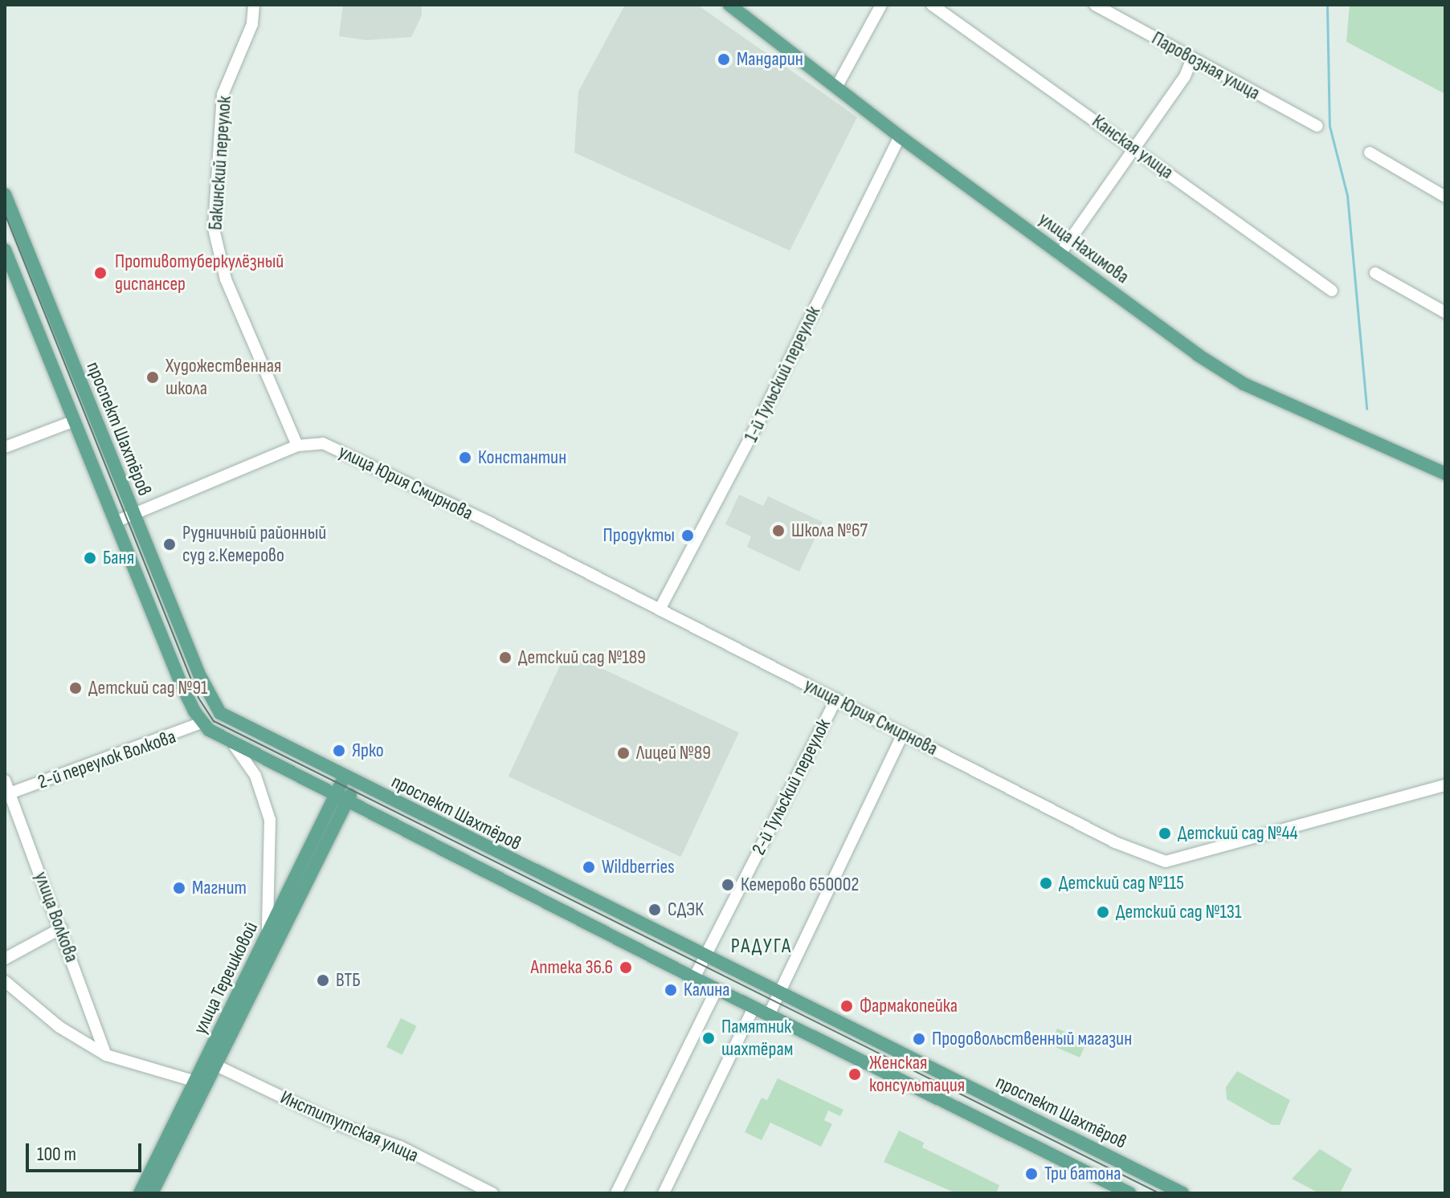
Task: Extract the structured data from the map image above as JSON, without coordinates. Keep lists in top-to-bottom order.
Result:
{
  "streets": {
    "main road": ["улица Нахимова", "проспект Шахтёров", "улица Терешковой"],
    "street": [
      "Паровозная улица",
      "Канская улица",
      "Бакинский переулок",
      "1-й Тульский переулок",
      "улица Юрия Смирнова",
      "2-й переулок Волкова",
      "2-й Тульский переулок",
      "улица Волкова",
      "Институтская улица"
    ]
  },
  "crossings": [
    ["Бакинский переулок", "улица Юрия Смирнова"],
    ["улица Нахимова", "1-й Тульский переулок"],
    ["1-й Тульский переулок", "улица Юрия Смирнова"],
    ["проспект Шахтёров", "2-й переулок Волкова"],
    ["проспект Шахтёров", "2-й Тульский переулок"],
    ["проспект Шахтёров", "улица Терешковой"],
    ["улица Юрия Смирнова", "2-й Тульский переулок"],
    ["2-й переулок Волкова", "улица Волкова"],
    ["улица Терешковой", "Институтская улица"]
  ],
  "districts": ["РАДУГА"],
  "places": [
    "Мандарин",
    "Противотуберкулёзный диспансер",
    "Художественная школа",
    "Константин",
    "Школа №67",
    "Продукты",
    "Рудничный районный суд г.Кемерово",
    "Баня",
    "Детский сад №189",
    "Детский сад №91",
    "Ярко",
    "Лицей №89",
    "Детский сад №44",
    "Wildberries",
    "Детский сад №115",
    "Кемерово 650002",
    "Магнит",
    "СДЭК",
    "Детский сад №131",
    "Аптека 36.6",
    "ВТБ",
    "Калина",
    "Фармакопейка",
    "Памятник шахтёрам",
    "Продовольственный магазин",
    "Женская консультация",
    "Три батона"
  ],
  "scale_bar": "100 m"
}
